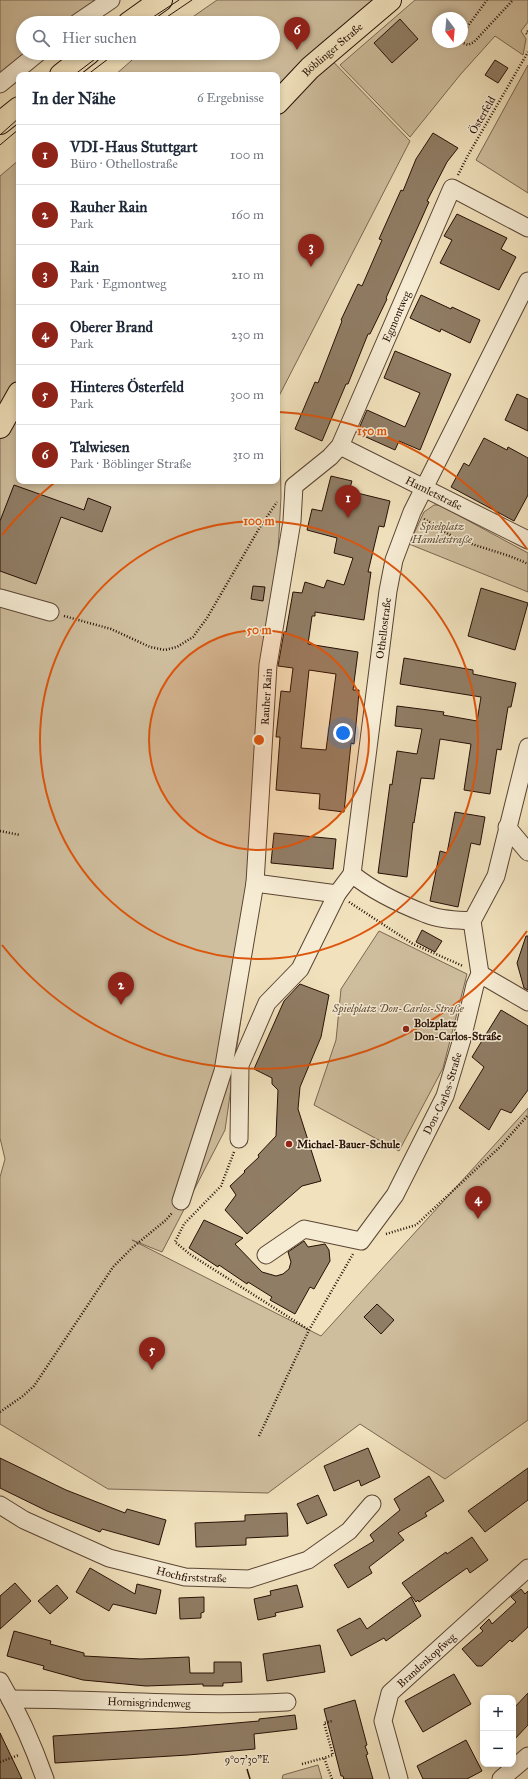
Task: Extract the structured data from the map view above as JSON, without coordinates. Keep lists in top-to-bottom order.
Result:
{
  "streets": {
    "main road": ["Böblinger Straße"],
    "street": [
      "Egmontweg",
      "Hamletstraße",
      "Othellostraße",
      "Rauher Rain",
      "Don-Carlos-Straße",
      "Hochfirststraße",
      "Brandenkopfweg",
      "Hornisgrindenweg"
    ],
    "path": ["Österfeld"]
  },
  "crossings": [
    ["Österfeld", "Egmontweg"],
    ["Egmontweg", "Hamletstraße"],
    ["Egmontweg", "Rauher Rain"],
    ["Hamletstraße", "Othellostraße"],
    ["Hamletstraße", "Rauher Rain"]
  ],
  "parks": ["Spielplatz Hamletstraße", "Spielplatz Don-Carlos-Straße"],
  "places": ["Bolzplatz Don-Carlos-Straße", "Michael-Bauer-Schule"],
  "north": "bottom",
  "page": {
    "search": "Hier suchen",
    "pins": [
      "6",
      "3",
      "1",
      "2",
      "4",
      "5"
    ],
    "heading": ["In der Nähe", "6 Ergebnisse"],
    "list": [
      {
        "mark": "1",
        "name": "VDI-Haus Stuttgart",
        "note": "Büro · Othellostraße",
        "value": "100 m"
      },
      {
        "mark": "2",
        "name": "Rauher Rain",
        "note": "Park",
        "value": "160 m"
      },
      {
        "mark": "3",
        "name": "Rain",
        "note": "Park · Egmontweg",
        "value": "210 m"
      },
      {
        "mark": "4",
        "name": "Oberer Brand",
        "note": "Park",
        "value": "230 m"
      },
      {
        "mark": "5",
        "name": "Hinteres Österfeld",
        "note": "Park",
        "value": "300 m"
      },
      {
        "mark": "6",
        "name": "Talwiesen",
        "note": "Park · Böblinger Straße",
        "value": "310 m"
      }
    ],
    "map_buttons": ["+", "−"]
  },
  "coordinates": ["9°07'30\"E"],
  "rings": ["150 m", "100 m", "50 m"]
}
